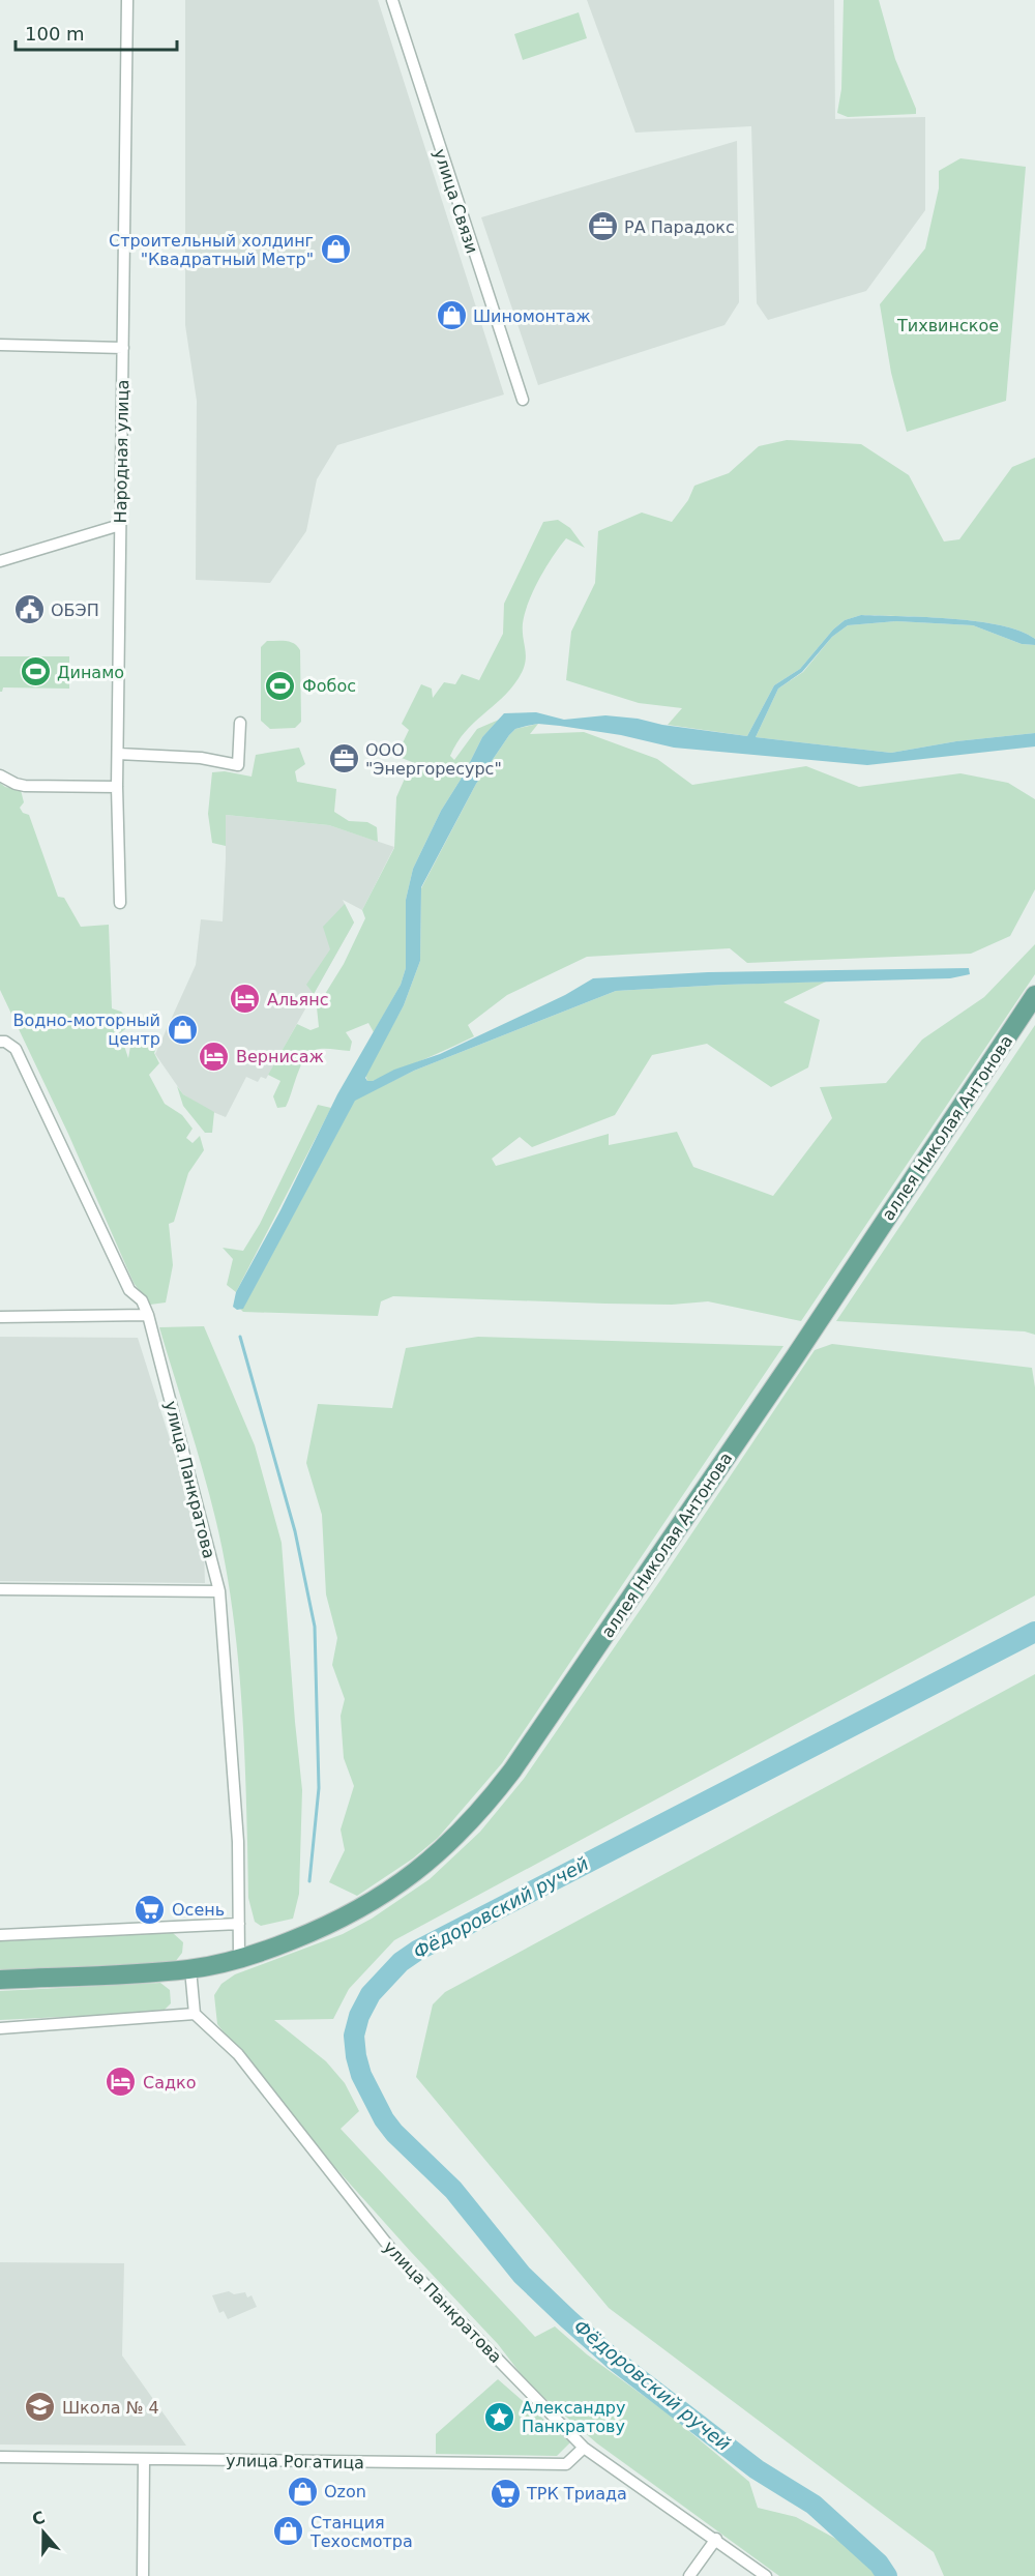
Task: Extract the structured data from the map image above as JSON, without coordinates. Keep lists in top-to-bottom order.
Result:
{
  "streets": {
    "main road": ["аллея Николая Антонова"],
    "street": [
      "улица Связи",
      "Народная улица",
      "улица Панкратова",
      "улица Рогатица"
    ]
  },
  "crossings": [
    ["аллея Николая Антонова", "улица Панкратова"],
    ["улица Панкратова", "улица Рогатица"]
  ],
  "water": ["Фёдоровский ручей"],
  "parks": ["Тихвинское"],
  "places": {
    "office": ["РА Парадокс", "ООО \"Энергоресурс\""],
    "shop": [
      "Строительный холдинг \"Квадратный Метр\"",
      "Шиномонтаж",
      "Водно-моторный центр",
      "Ozon",
      "Станция Техосмотра"
    ],
    "public building": ["ОБЭП"],
    "sports": ["Динамо", "Фобос"],
    "hotel": ["Альянс", "Вернисаж", "Садко"],
    "supermarket": ["Осень", "ТРК Триада"],
    "school or university": ["Школа № 4"],
    "place": ["Александру Панкратову"]
  },
  "scale_bar": "100 m",
  "north": "top"
}
